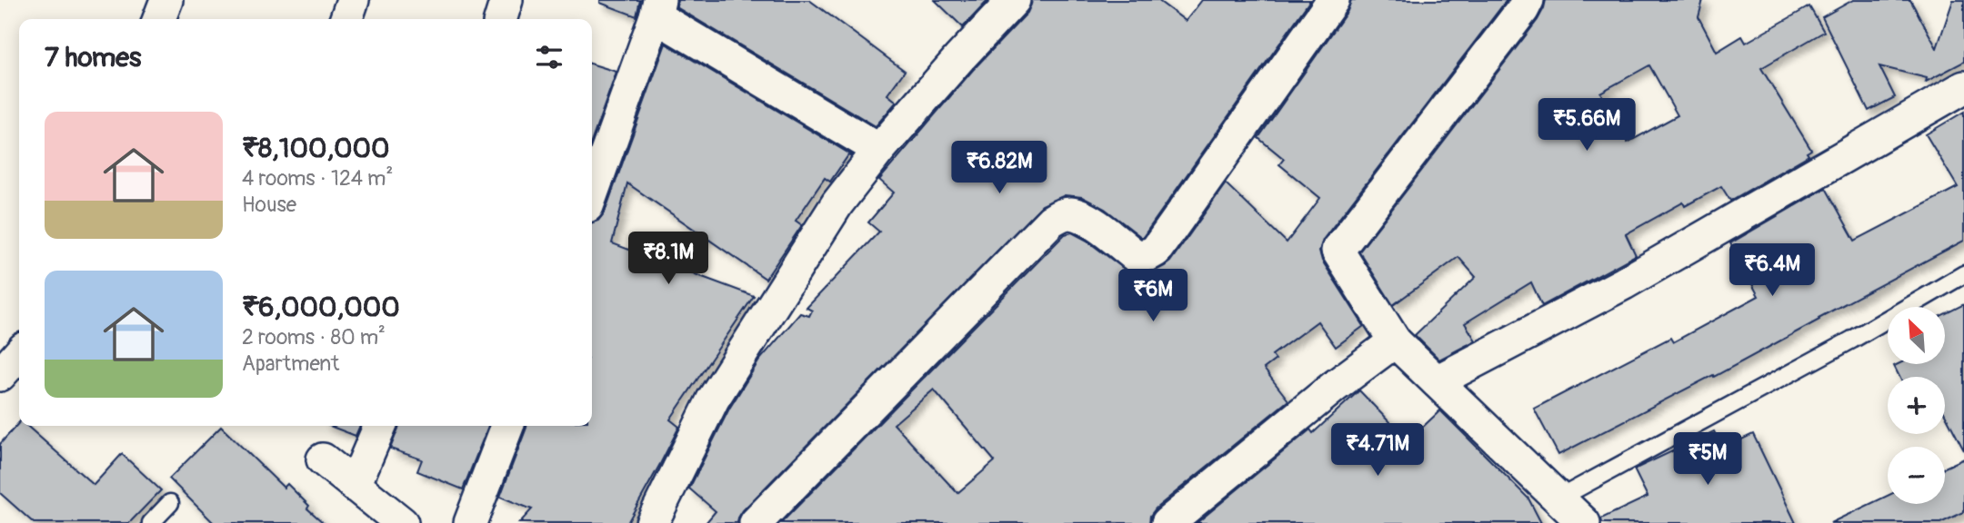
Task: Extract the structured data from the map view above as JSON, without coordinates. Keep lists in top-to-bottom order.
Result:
{
  "north": "top left",
  "page": {
    "heading": "7 homes",
    "list": [
      {
        "name": "₹8,100,000",
        "note": "4 rooms · 124 m² · House"
      },
      {
        "name": "₹6,000,000",
        "note": "2 rooms · 80 m² · Apartment"
      }
    ],
    "price": [
      "₹5.66M",
      "₹6.82M",
      "₹8.1M",
      "₹6.4M",
      "₹6M",
      "₹4.71M",
      "₹5M"
    ],
    "map_buttons": ["+", "−"]
  }
}
